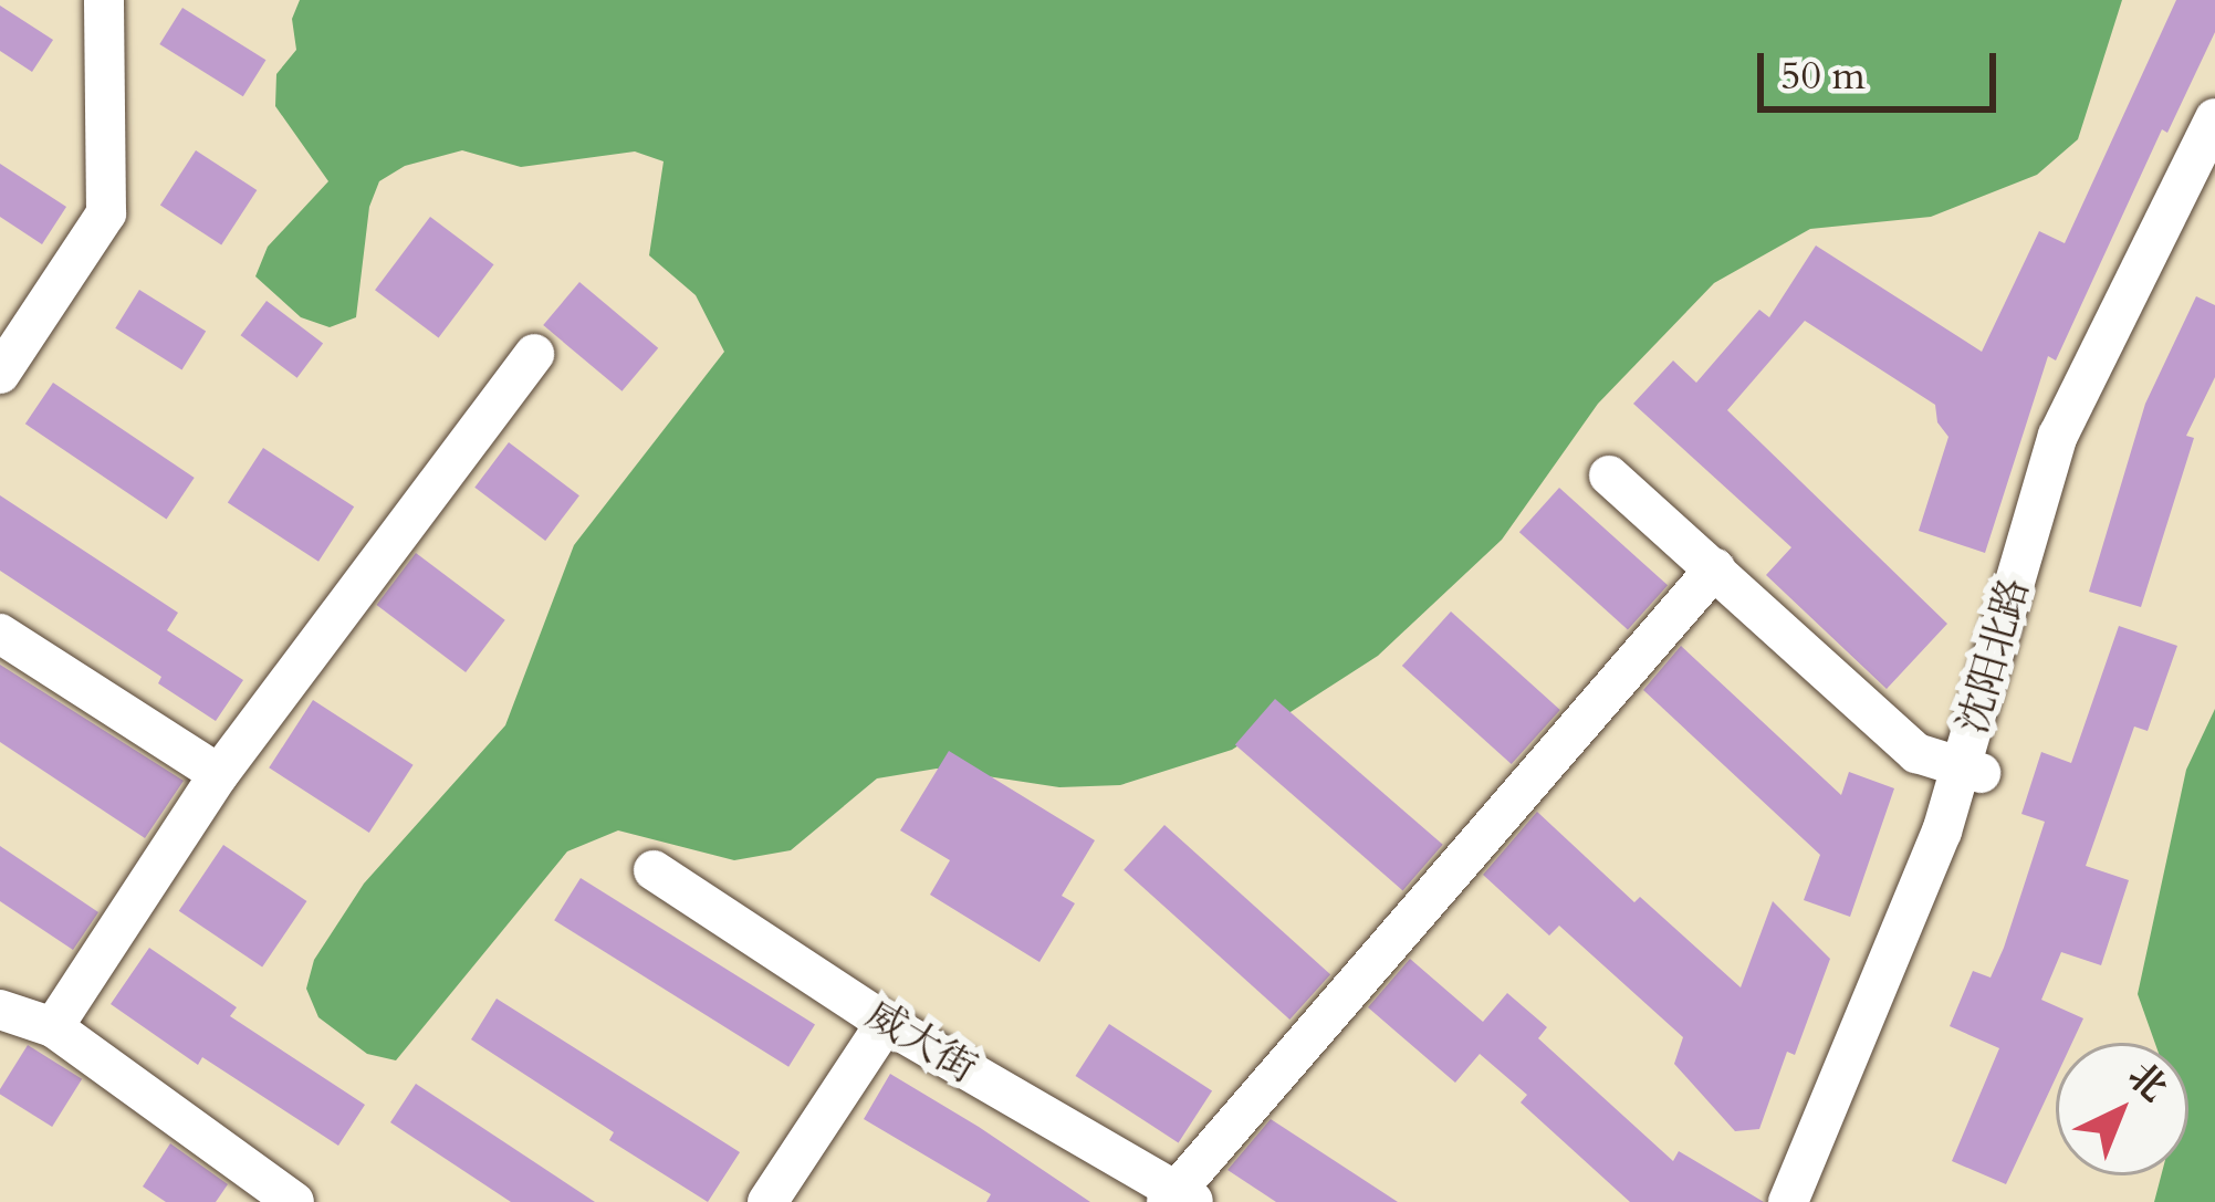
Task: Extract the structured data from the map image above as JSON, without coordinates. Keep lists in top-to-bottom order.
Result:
{
  "streets": {
    "street": ["沈阳北路", "威大街"]
  },
  "scale_bar": "50 m",
  "north": "top right"
}
